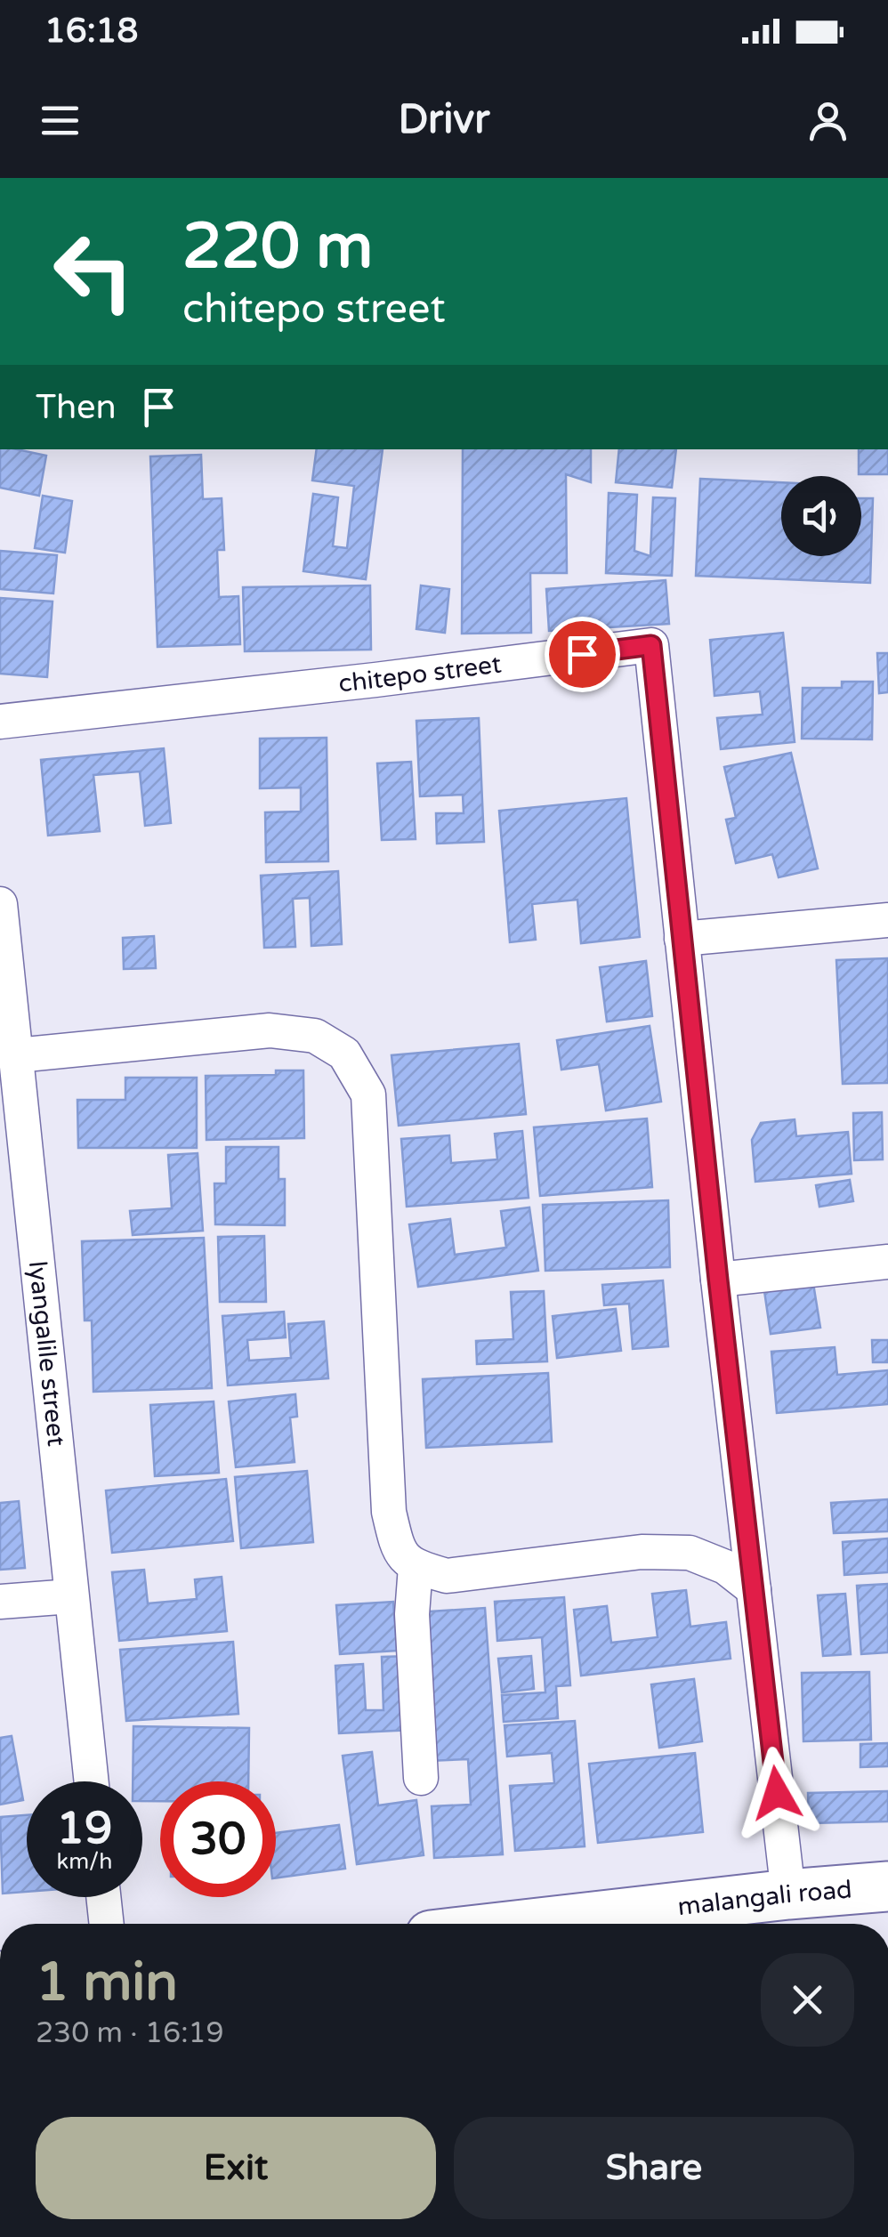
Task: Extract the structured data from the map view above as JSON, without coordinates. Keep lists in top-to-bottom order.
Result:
{
  "streets": {
    "street": ["chitepo street", "lyangalile street", "malangali road"]
  },
  "crossings": [
    ["chitepo street", "malangali road"]
  ],
  "page": {
    "status": "16:18",
    "header": "Drivr",
    "turn": ["220 m", "chitepo street"],
    "then": "Then",
    "speed": "19 km/h",
    "limit": "30",
    "heading": ["1 min", "230 m · 16:19"],
    "buttons": ["Exit", "Share"]
  }
}
